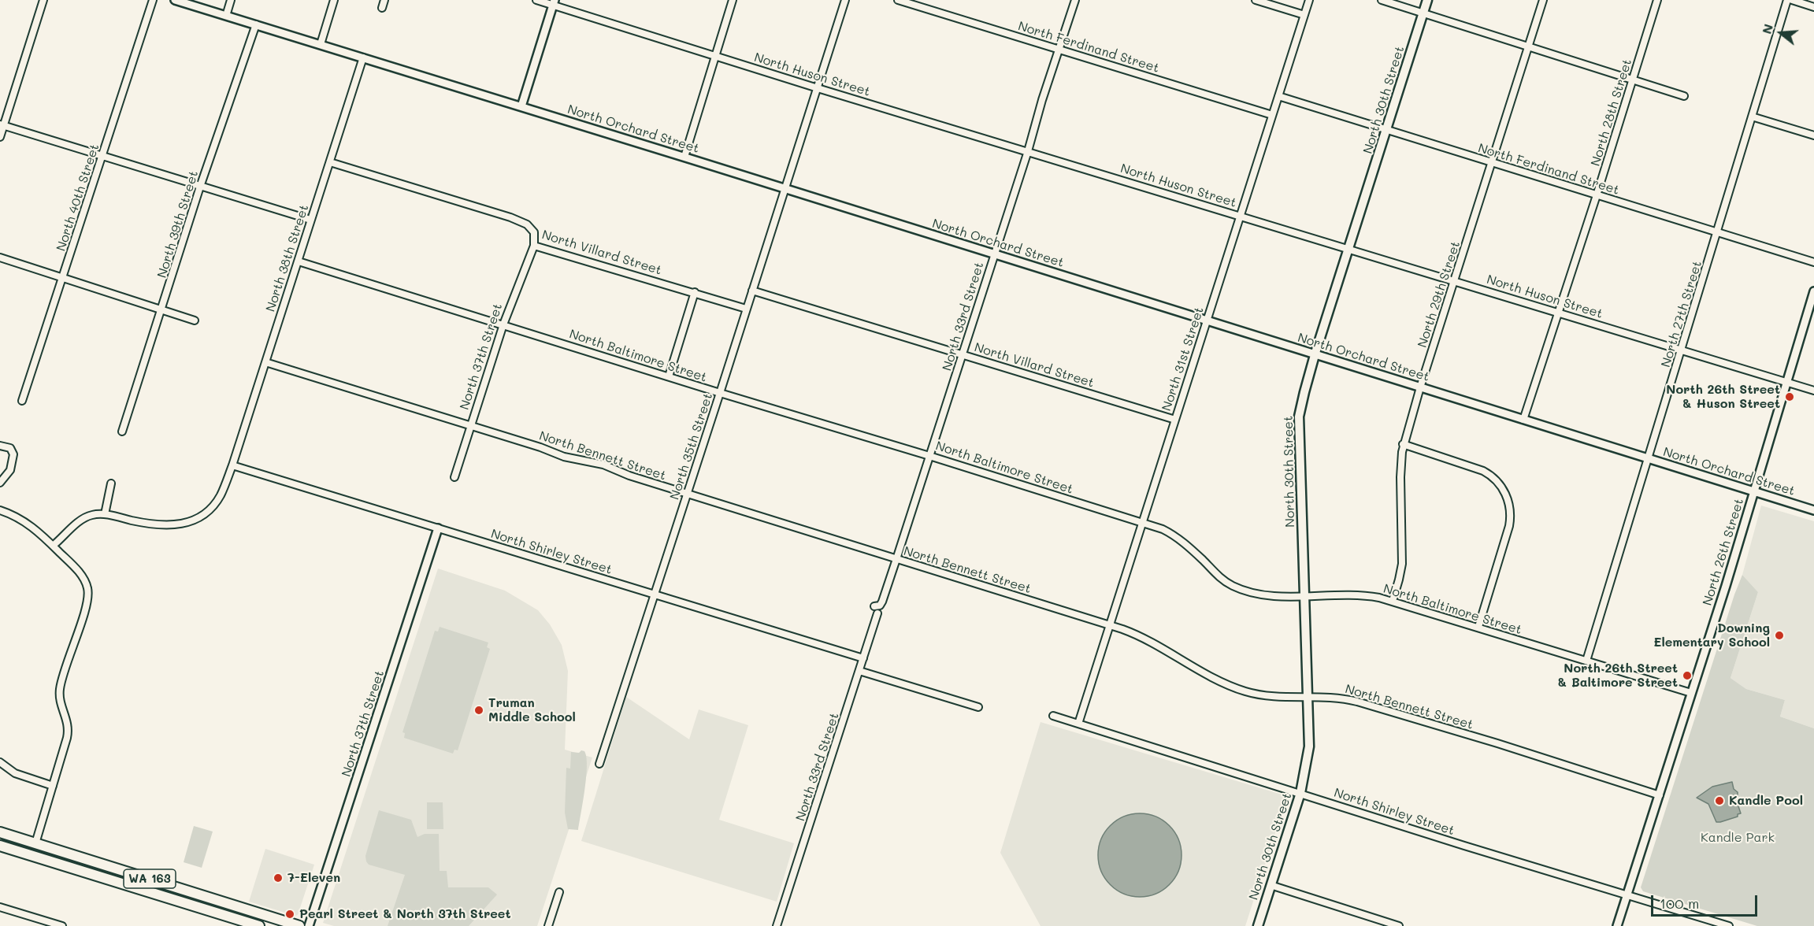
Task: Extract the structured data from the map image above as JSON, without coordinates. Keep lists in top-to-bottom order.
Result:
{
  "streets": {
    "main road": ["North 30th Street", "WA 163"],
    "street": [
      "North Ferdinand Street",
      "North Huson Street",
      "North 28th Street",
      "North Orchard Street",
      "North 40th Street",
      "North 39th Street",
      "North Villard Street",
      "North 38th Street",
      "North 29th Street",
      "North 27th Street",
      "North 33rd Street",
      "North Baltimore Street",
      "North 37th Street",
      "North 31st Street",
      "North 35th Street",
      "North Bennett Street",
      "North Shirley Street",
      "North 26th Street"
    ]
  },
  "crossings": [
    ["North Ferdinand Street", "North 30th Street"],
    ["North Ferdinand Street", "North 28th Street"],
    ["North Ferdinand Street", "North 29th Street"],
    ["North Ferdinand Street", "North 27th Street"],
    ["North Ferdinand Street", "North 33rd Street"],
    ["North Ferdinand Street", "North 31st Street"],
    ["North Huson Street", "North 30th Street"],
    ["North Huson Street", "North 28th Street"],
    ["North Huson Street", "North 29th Street"],
    ["North Huson Street", "North 27th Street"],
    ["North Huson Street", "North 33rd Street"],
    ["North Huson Street", "North 31st Street"],
    ["North Huson Street", "North 35th Street"],
    ["North Huson Street", "North 26th Street"],
    ["North 30th Street", "North Orchard Street"],
    ["North 30th Street", "North Baltimore Street"],
    ["North 30th Street", "North Bennett Street"],
    ["North 30th Street", "North Shirley Street"],
    ["North 28th Street", "North Orchard Street"],
    ["North Orchard Street", "North 39th Street"],
    ["North Orchard Street", "North 38th Street"],
    ["North Orchard Street", "North 29th Street"],
    ["North Orchard Street", "North 27th Street"],
    ["North Orchard Street", "North 33rd Street"],
    ["North Orchard Street", "North 31st Street"],
    ["North Orchard Street", "North 35th Street"],
    ["North Orchard Street", "North 26th Street"],
    ["North Villard Street", "North 38th Street"],
    ["North Villard Street", "North 33rd Street"],
    ["North Villard Street", "North 37th Street"],
    ["North Villard Street", "North 31st Street"],
    ["North Villard Street", "North 35th Street"],
    ["North 38th Street", "North Baltimore Street"],
    ["North 38th Street", "North Bennett Street"],
    ["North 38th Street", "North Shirley Street"],
    ["North 29th Street", "North Baltimore Street"],
    ["North 27th Street", "North Baltimore Street"],
    ["North 33rd Street", "North Baltimore Street"],
    ["North 33rd Street", "North Bennett Street"],
    ["North 33rd Street", "North Shirley Street"],
    ["North Baltimore Street", "North 37th Street"],
    ["North Baltimore Street", "North 31st Street"],
    ["North Baltimore Street", "North 35th Street"],
    ["North Baltimore Street", "North 26th Street"],
    ["North 37th Street", "North Bennett Street"],
    ["North 37th Street", "North Shirley Street"],
    ["North 31st Street", "North Bennett Street"],
    ["North 31st Street", "North Shirley Street"],
    ["North 35th Street", "North Bennett Street"],
    ["North 35th Street", "North Shirley Street"],
    ["North Bennett Street", "North 26th Street"],
    ["North Shirley Street", "North 26th Street"]
  ],
  "parks": ["Kandle Park"],
  "places": [
    "North 26th Street & Huson Street",
    "Downing Elementary School",
    "North 26th Street & Baltimore Street",
    "Truman Middle School",
    "Kandle Pool",
    "7-Eleven",
    "Pearl Street & North 37th Street"
  ],
  "scale_bar": "100 m",
  "north": "left"
}
